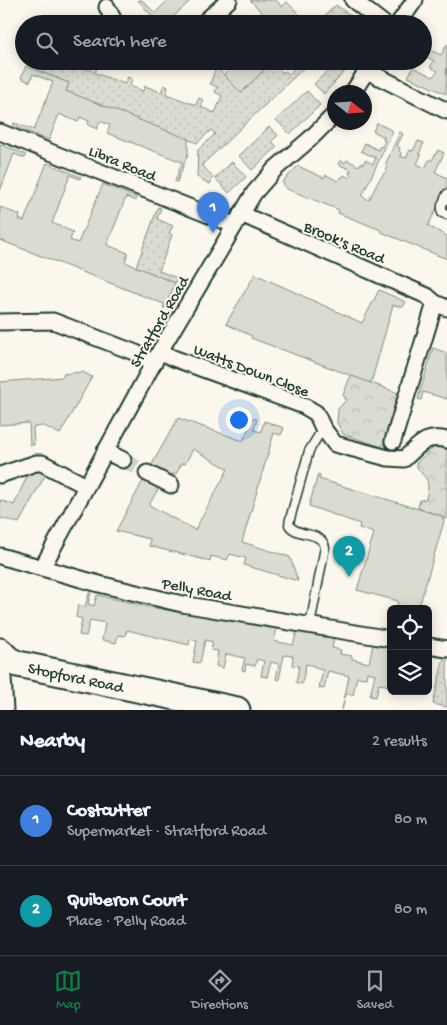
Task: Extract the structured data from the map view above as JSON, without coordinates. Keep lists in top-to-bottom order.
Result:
{
  "streets": {
    "main road": ["Stopford Road"],
    "street": [
      "Libra Road",
      "Brook's Road",
      "Stratford Road",
      "Watts Down Close",
      "Pelly Road"
    ]
  },
  "crossings": [
    ["Libra Road", "Brook's Road"],
    ["Libra Road", "Stratford Road"],
    ["Brook's Road", "Stratford Road"],
    ["Stratford Road", "Watts Down Close"],
    ["Stratford Road", "Pelly Road"]
  ],
  "north": "right",
  "page": {
    "search": "Search here",
    "pins": ["1", "2"],
    "heading": ["Nearby", "2 results"],
    "list": [
      {
        "mark": "1",
        "name": "Costcutter",
        "note": "Supermarket · Stratford Road",
        "value": "80 m"
      },
      {
        "mark": "2",
        "name": "Quiberon Court",
        "note": "Place · Pelly Road",
        "value": "80 m"
      }
    ],
    "nav": ["Map", "Directions", "Saved"]
  }
}
